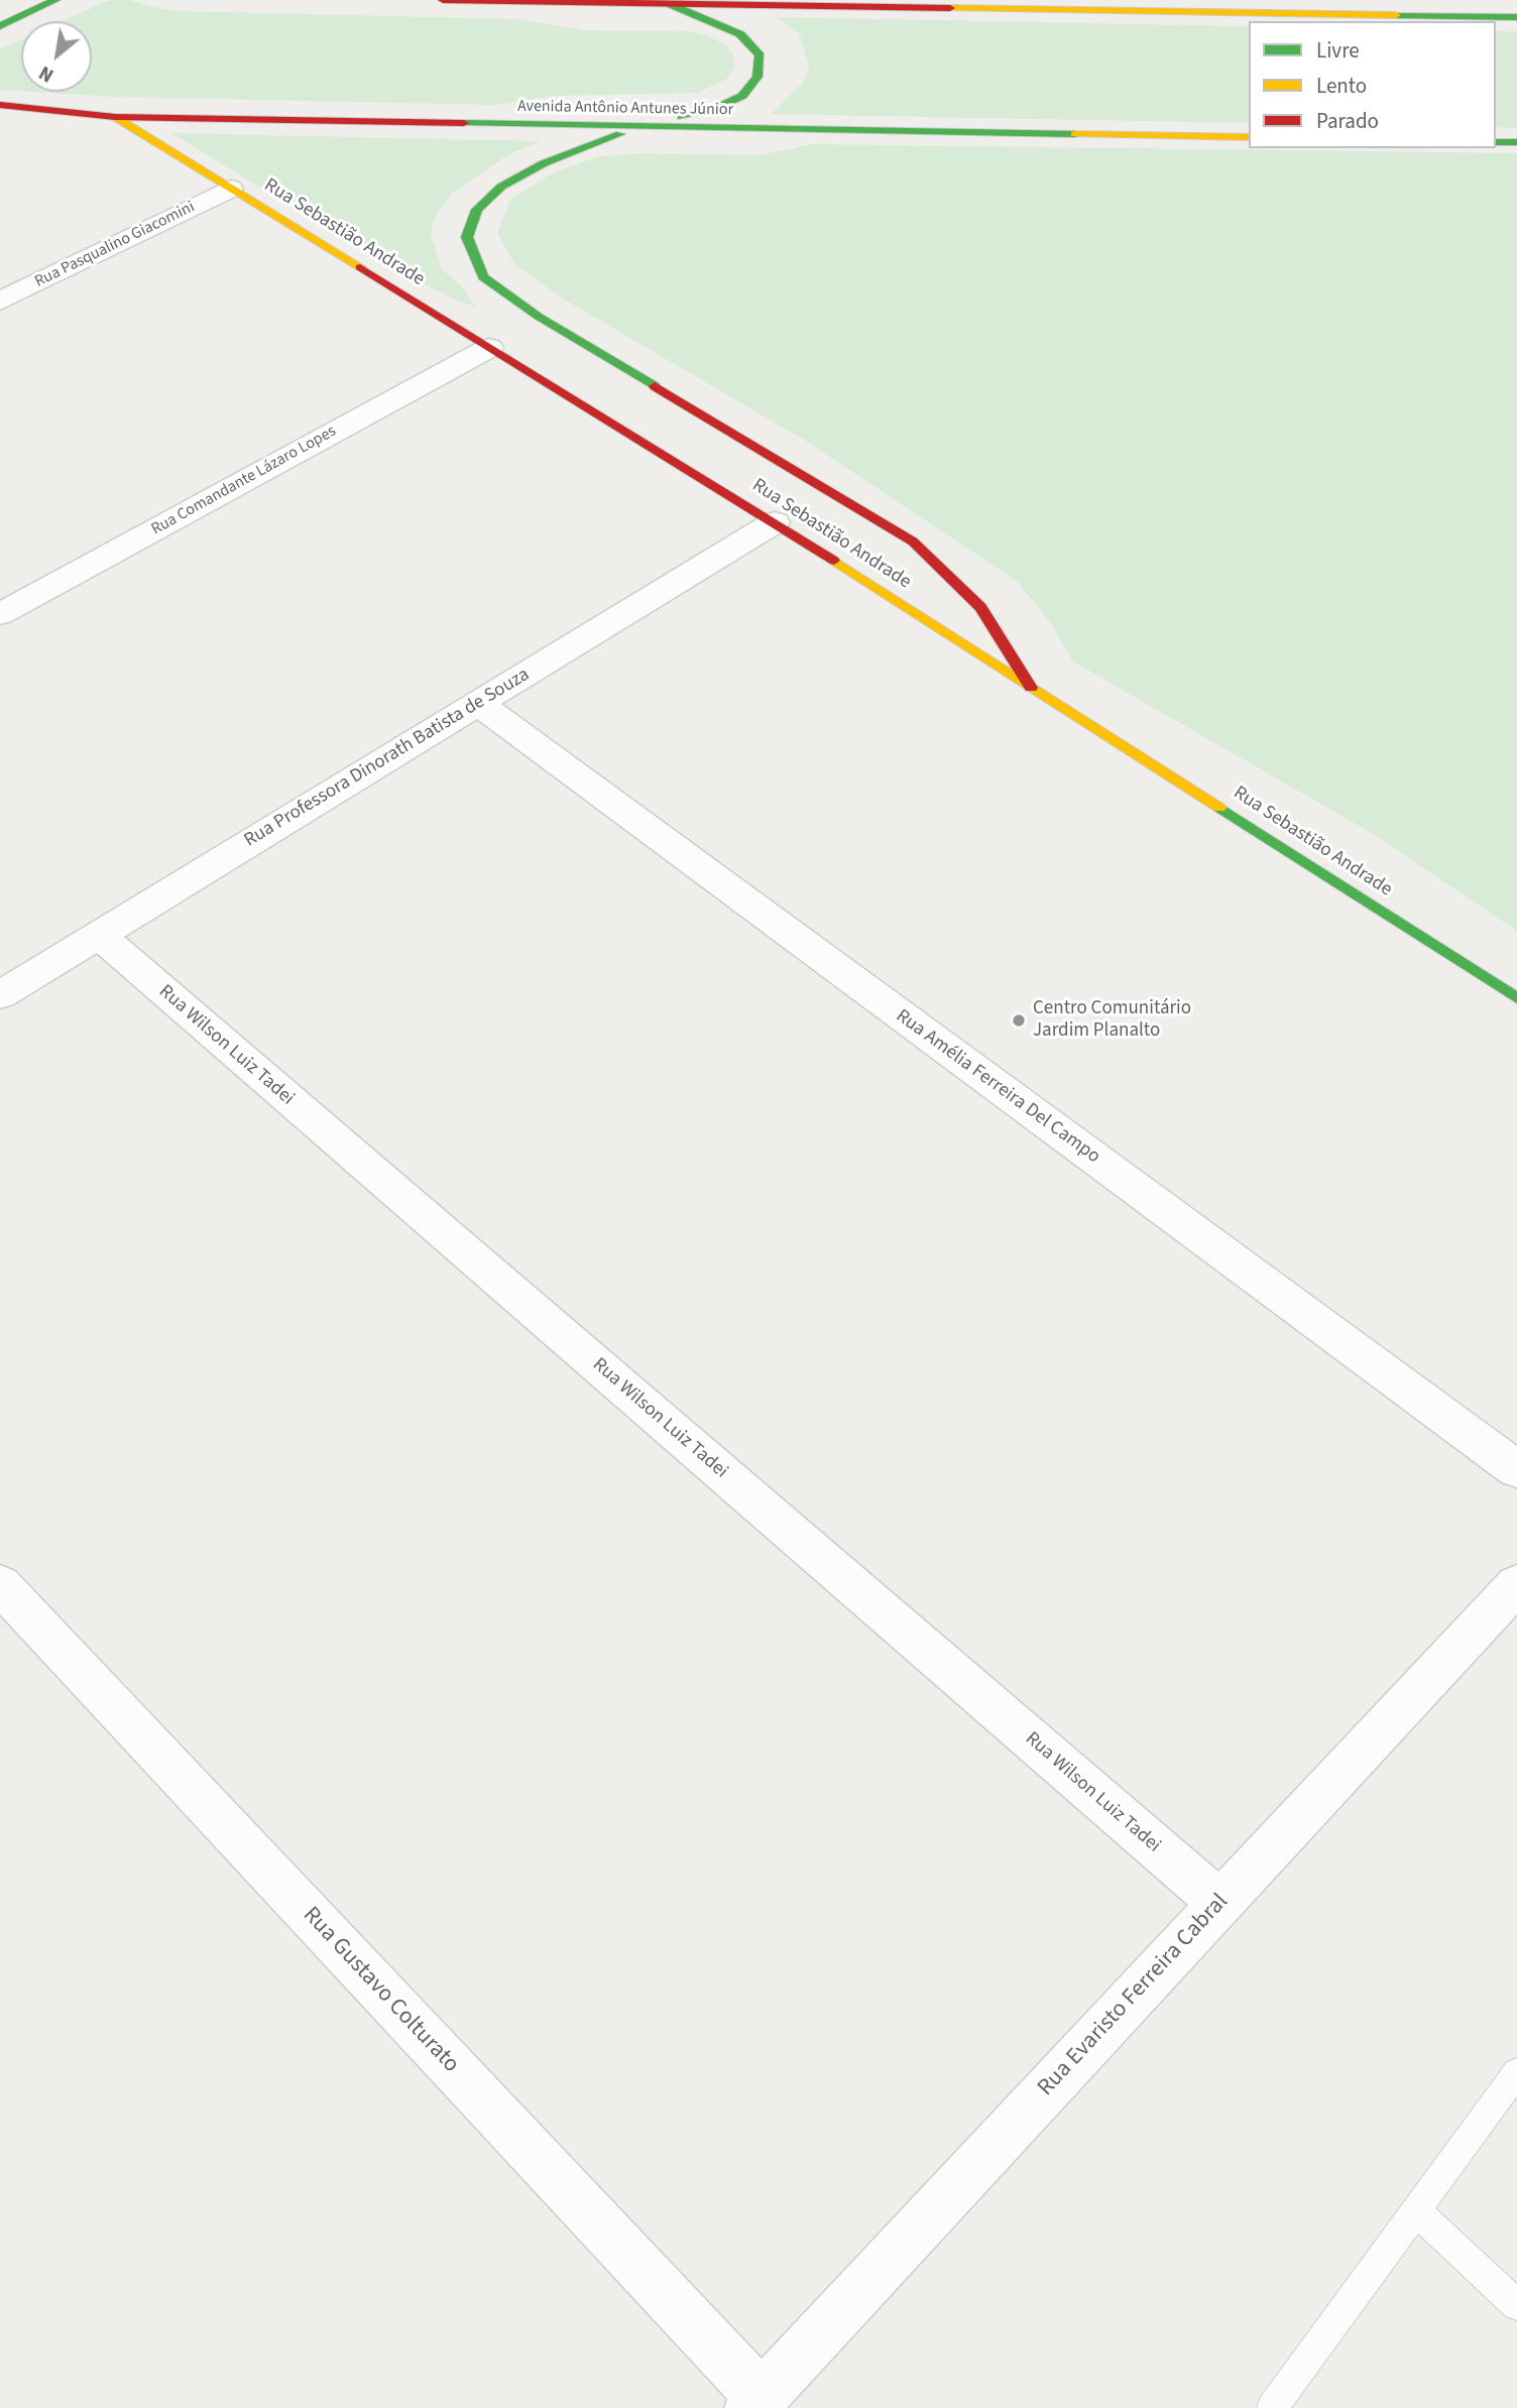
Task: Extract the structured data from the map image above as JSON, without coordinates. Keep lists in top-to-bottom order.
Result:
{
  "streets": {
    "main road": ["Avenida Antônio Antunes Júnior", "Rua Sebastião Andrade"],
    "street": [
      "Rua Pasqualino Giacomini",
      "Rua Comandante Lázaro Lopes",
      "Rua Professora Dinorath Batista de Souza",
      "Rua Wilson Luiz Tadei",
      "Rua Amélia Ferreira Del Campo",
      "Rua Gustavo Colturato",
      "Rua Evaristo Ferreira Cabral"
    ]
  },
  "crossings": [
    ["Avenida Antônio Antunes Júnior", "Rua Sebastião Andrade"],
    ["Rua Sebastião Andrade", "Rua Pasqualino Giacomini"],
    ["Rua Sebastião Andrade", "Rua Comandante Lázaro Lopes"],
    ["Rua Sebastião Andrade", "Rua Professora Dinorath Batista de Souza"],
    ["Rua Professora Dinorath Batista de Souza", "Rua Wilson Luiz Tadei"],
    ["Rua Professora Dinorath Batista de Souza", "Rua Amélia Ferreira Del Campo"],
    ["Rua Wilson Luiz Tadei", "Rua Evaristo Ferreira Cabral"],
    ["Rua Gustavo Colturato", "Rua Evaristo Ferreira Cabral"]
  ],
  "places": ["Centro Comunitário Jardim Planalto"],
  "legend": ["Livre", "Lento", "Parado"],
  "north": "bottom left"
}
